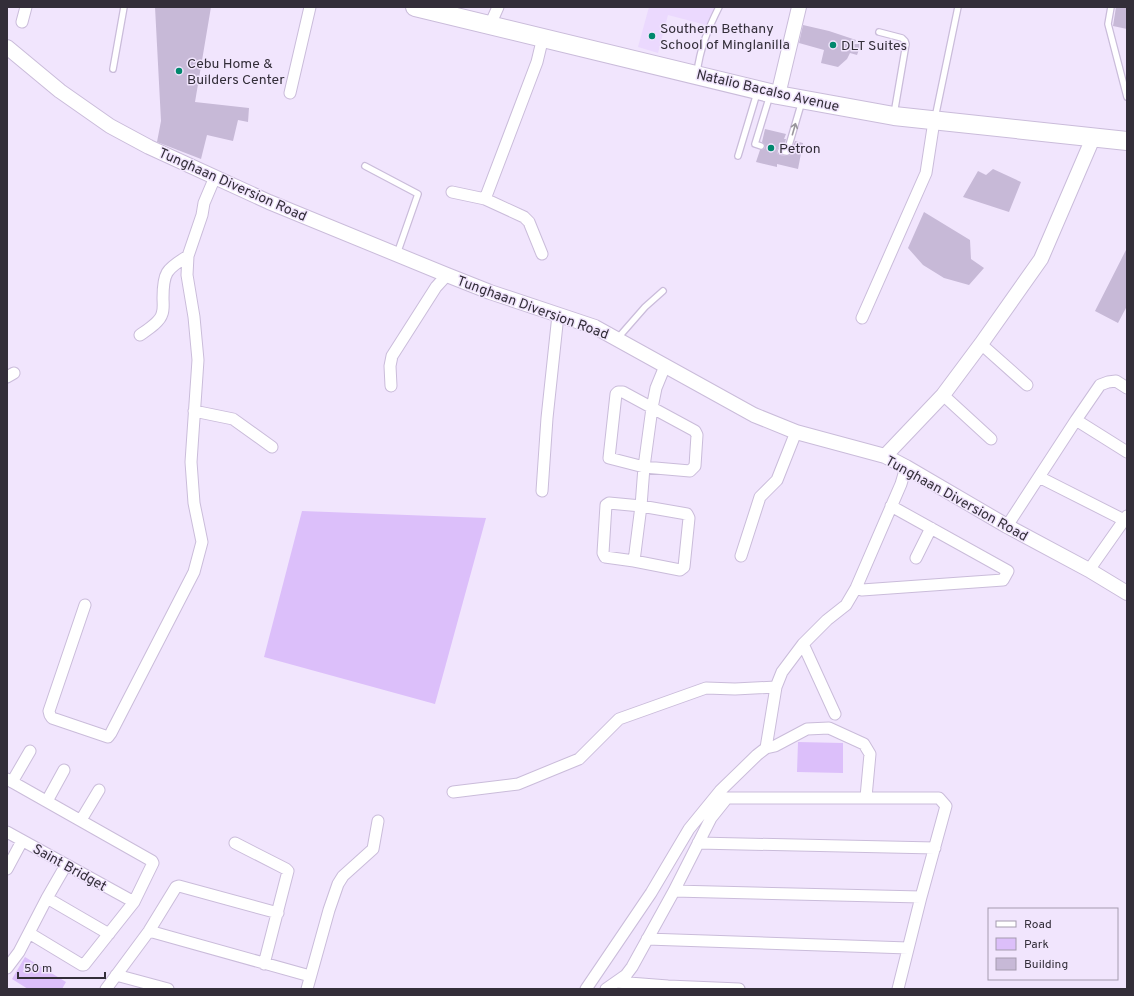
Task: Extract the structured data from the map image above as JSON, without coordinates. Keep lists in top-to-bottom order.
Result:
{
  "streets": {
    "highway": ["Natalio Bacalso Avenue"],
    "street": ["Tunghaan Diversion Road", "Saint Bridget"]
  },
  "places": [
    "Southern Bethany School of Minglanilla",
    "DLT Suites",
    "Cebu Home & Builders Center",
    "Petron"
  ],
  "legend": ["Road", "Park", "Building"],
  "scale_bar": "50 m"
}
